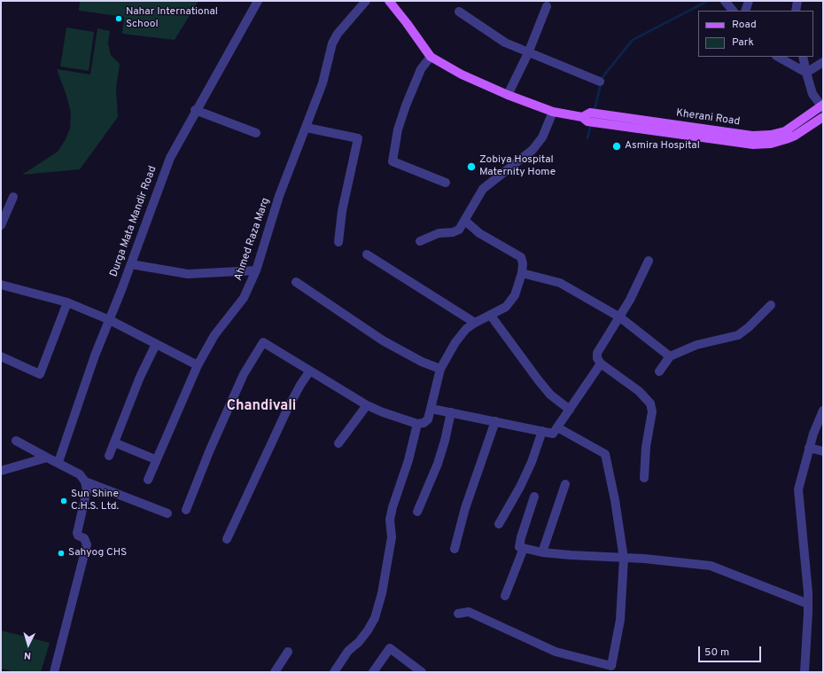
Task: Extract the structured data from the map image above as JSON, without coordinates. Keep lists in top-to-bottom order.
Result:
{
  "streets": {
    "main road": ["Kherani Road"],
    "street": ["Durga Mata Mandir Road", "Ahmed Raza Marg"]
  },
  "districts": ["Chandivali"],
  "places": [
    "Nahar International School",
    "Asmira Hospital",
    "Zobiya Hospital Maternity Home",
    "Sun Shine C.H.S. Ltd.",
    "Sahyog CHS"
  ],
  "legend": ["Road", "Park"],
  "scale_bar": "50 m",
  "north": "bottom"
}
